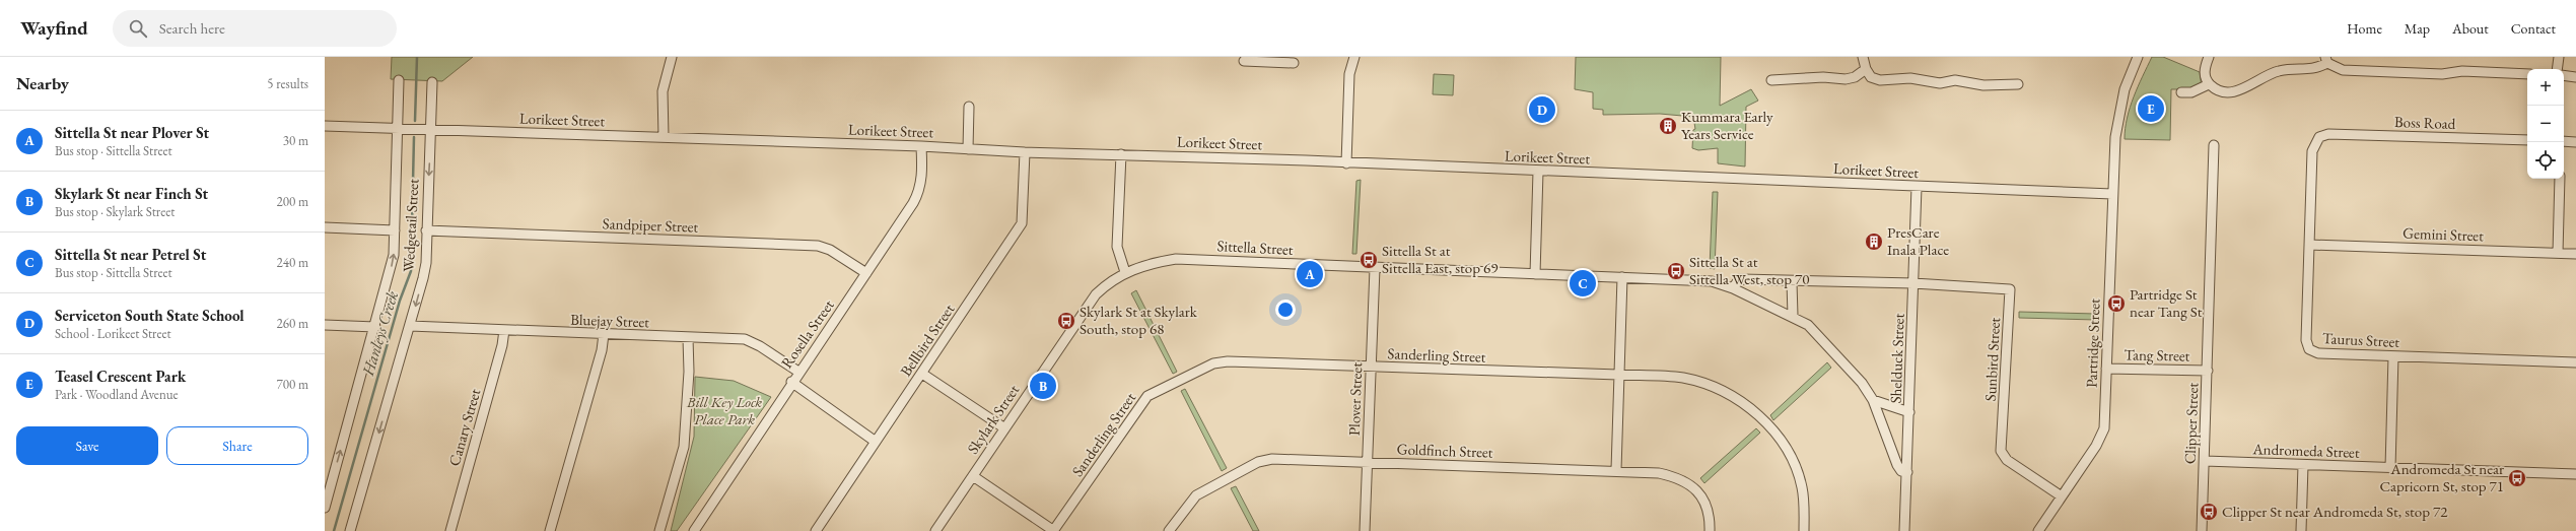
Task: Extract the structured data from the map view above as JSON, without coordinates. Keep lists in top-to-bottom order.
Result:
{
  "streets": {
    "street": [
      "Lorikeet Street",
      "Boss Road",
      "Wedgetail Street",
      "Sandpiper Street",
      "Gemini Street",
      "Sittella Street",
      "Bluejay Street",
      "Rosella Street",
      "Bellbird Street",
      "Taurus Street",
      "Partridge Street",
      "Sanderling Street",
      "Tang Street",
      "Shelduck Street",
      "Sunbird Street",
      "Plover Street",
      "Skylark Street",
      "Clipper Street",
      "Canary Street",
      "Goldfinch Street",
      "Andromeda Street"
    ]
  },
  "crossings": [
    ["Lorikeet Street", "Wedgetail Street"],
    ["Lorikeet Street", "Rosella Street"],
    ["Lorikeet Street", "Bellbird Street"],
    ["Lorikeet Street", "Partridge Street"],
    ["Lorikeet Street", "Shelduck Street"],
    ["Boss Road", "Taurus Street"],
    ["Wedgetail Street", "Sandpiper Street"],
    ["Wedgetail Street", "Bluejay Street"],
    ["Sandpiper Street", "Rosella Street"],
    ["Gemini Street", "Taurus Street"],
    ["Sittella Street", "Shelduck Street"],
    ["Sittella Street", "Plover Street"],
    ["Sittella Street", "Skylark Street"],
    ["Bluejay Street", "Rosella Street"],
    ["Bluejay Street", "Canary Street"],
    ["Partridge Street", "Tang Street"],
    ["Partridge Street", "Sunbird Street"],
    ["Sanderling Street", "Plover Street"],
    ["Tang Street", "Clipper Street"],
    ["Shelduck Street", "Sunbird Street"],
    ["Plover Street", "Goldfinch Street"],
    ["Clipper Street", "Andromeda Street"]
  ],
  "water": ["Hanleys Creek"],
  "parks": ["Bill Key Lock Place Park"],
  "places": {
    "building": ["Kummara Early Years Service", "PresCare Inala Place"],
    "bus stop": [
      "Sittella St at Sittella East, stop 69",
      "Sittella St at Sittella West, stop 70",
      "Partridge St near Tang St",
      "Skylark St at Skylark South, stop 68",
      "Andromeda St near Capricorn St, stop 71",
      "Clipper St near Andromeda St, stop 72"
    ]
  },
  "page": {
    "header": "Wayfind",
    "search": "Search here",
    "nav": [
      "Home",
      "Map",
      "About",
      "Contact"
    ],
    "heading": ["Nearby", "5 results"],
    "map_buttons": ["+", "−"],
    "pins": [
      "E",
      "D",
      "A",
      "C",
      "B"
    ],
    "list": [
      {
        "mark": "A",
        "name": "Sittella St near Plover St",
        "note": "Bus stop · Sittella Street",
        "value": "30 m"
      },
      {
        "mark": "B",
        "name": "Skylark St near Finch St",
        "note": "Bus stop · Skylark Street",
        "value": "200 m"
      },
      {
        "mark": "C",
        "name": "Sittella St near Petrel St",
        "note": "Bus stop · Sittella Street",
        "value": "240 m"
      },
      {
        "mark": "D",
        "name": "Serviceton South State School",
        "note": "School · Lorikeet Street",
        "value": "260 m"
      },
      {
        "mark": "E",
        "name": "Teasel Crescent Park",
        "note": "Park · Woodland Avenue",
        "value": "700 m"
      }
    ],
    "buttons": ["Save", "Share"]
  }
}
